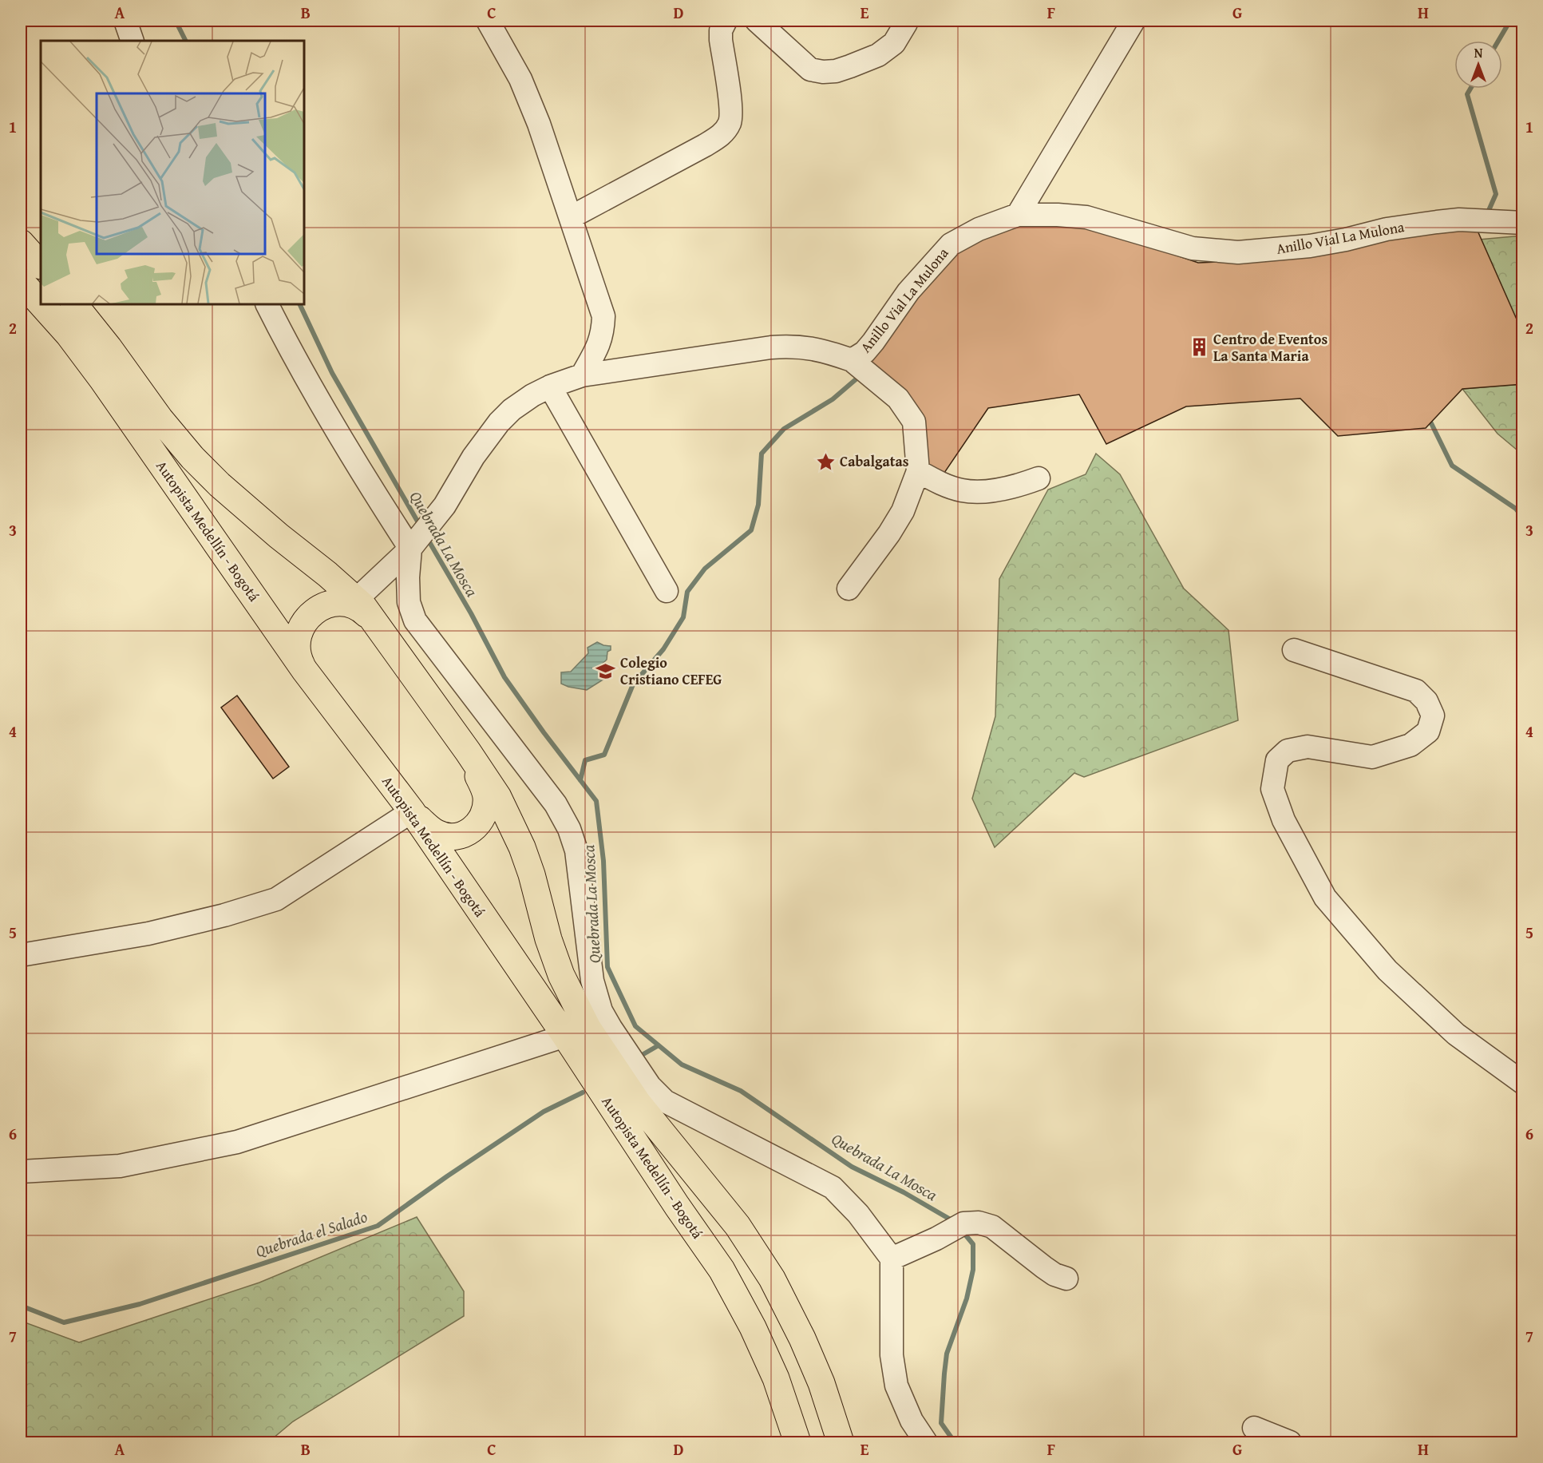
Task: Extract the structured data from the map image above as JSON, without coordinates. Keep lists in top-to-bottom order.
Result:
{
  "streets": {
    "highway": ["Autopista Medellín - Bogotá"],
    "street": ["Anillo Vial La Mulona"]
  },
  "crossings": [
    ["Anillo Vial La Mulona", "Autopista Medellín - Bogotá"]
  ],
  "water": ["Quebrada La Mosca", "Quebrada el Salado"],
  "places": {
    "building": ["Centro de Eventos La Santa Maria"],
    "place": ["Cabalgatas"],
    "school or university": ["Colegio Cristiano CEFEG"]
  },
  "north": "top",
  "grid": {
    "columns": [
      "A",
      "B",
      "C",
      "D",
      "E",
      "F",
      "G",
      "H"
    ],
    "rows": [
      "1",
      "2",
      "3",
      "4",
      "5",
      "6",
      "7"
    ]
  }
}
